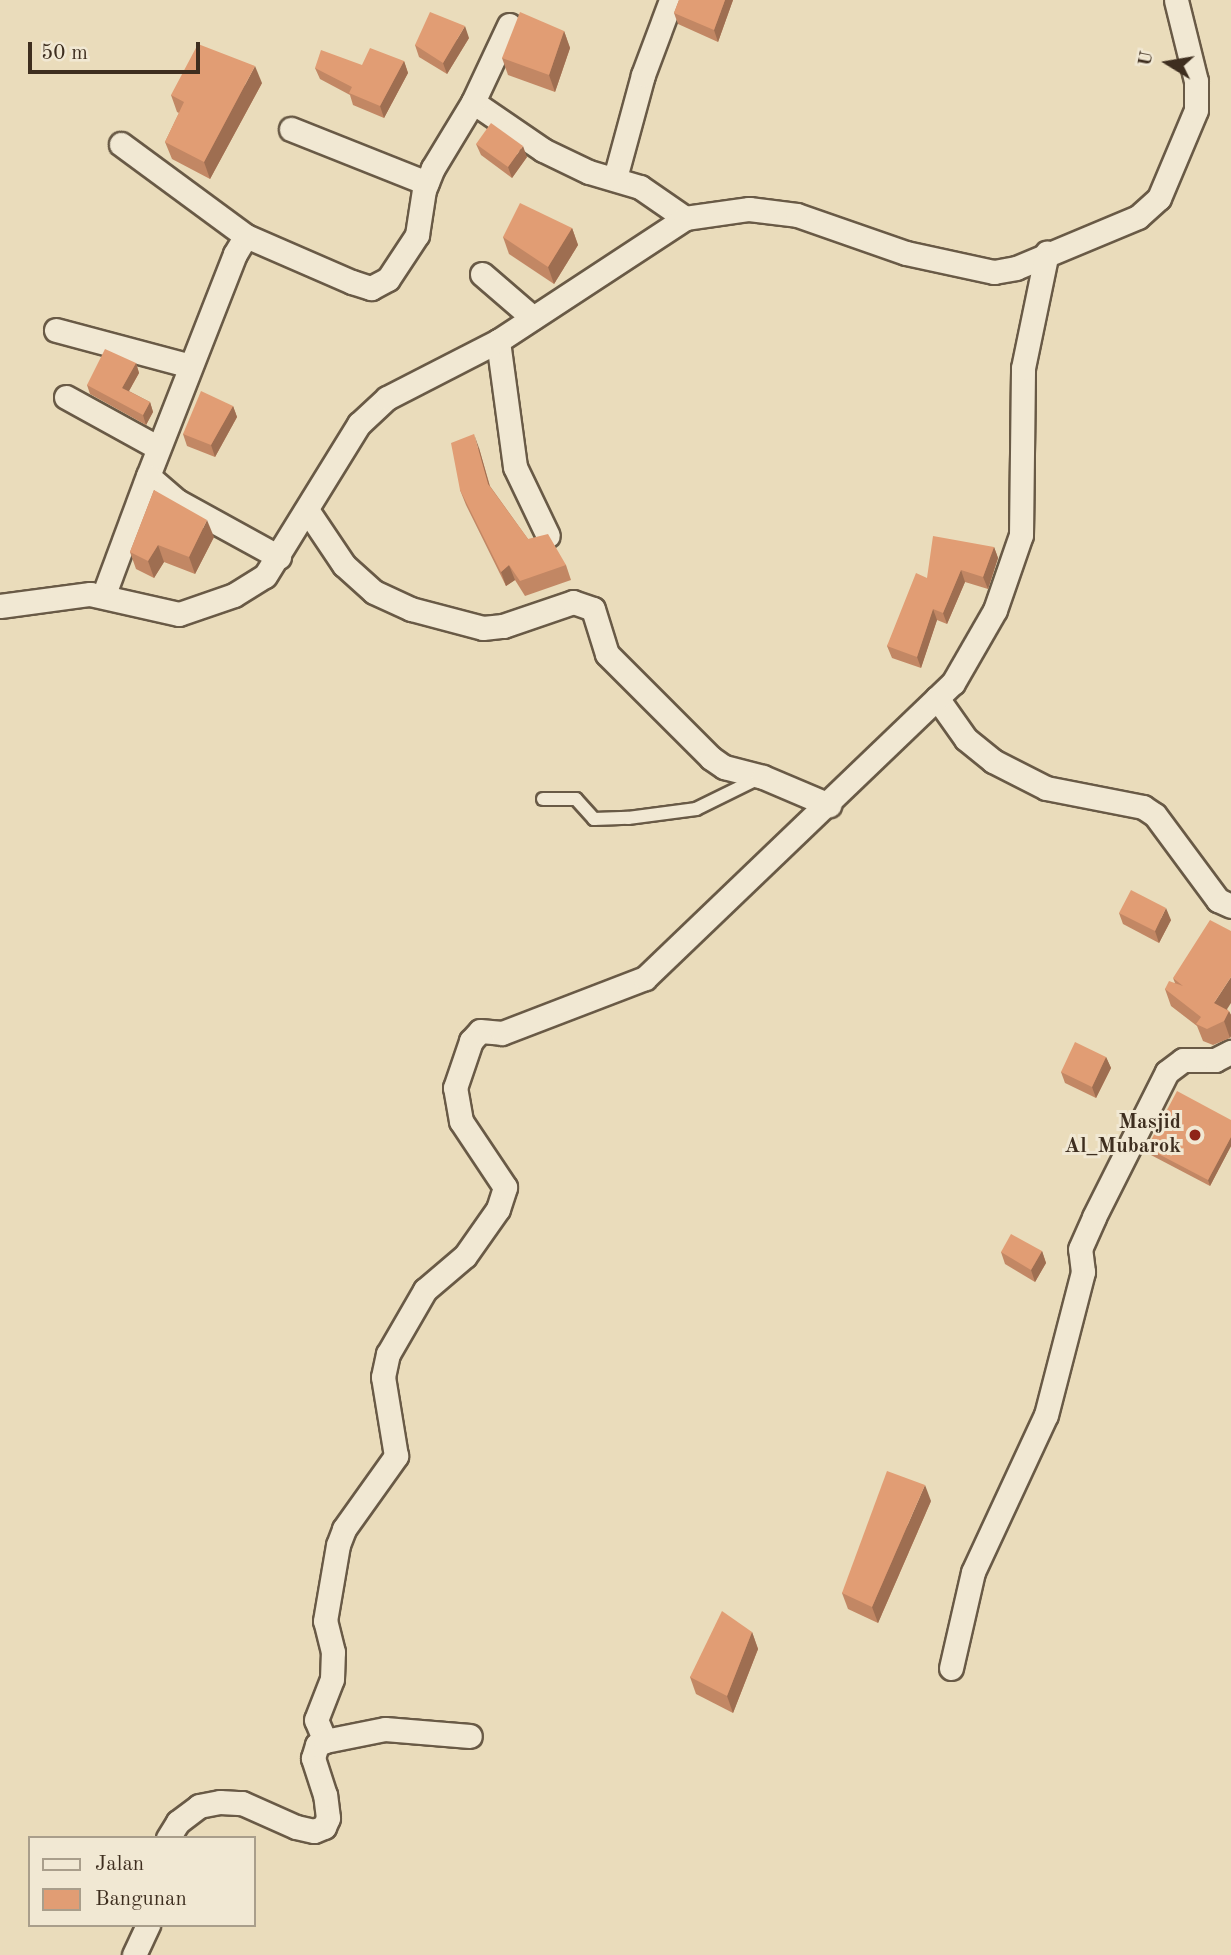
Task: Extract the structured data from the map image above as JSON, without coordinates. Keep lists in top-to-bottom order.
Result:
{
  "places": ["Masjid Al_Mubarok"],
  "legend": ["Jalan", "Bangunan"],
  "scale_bar": "50 m",
  "north": "left"
}
